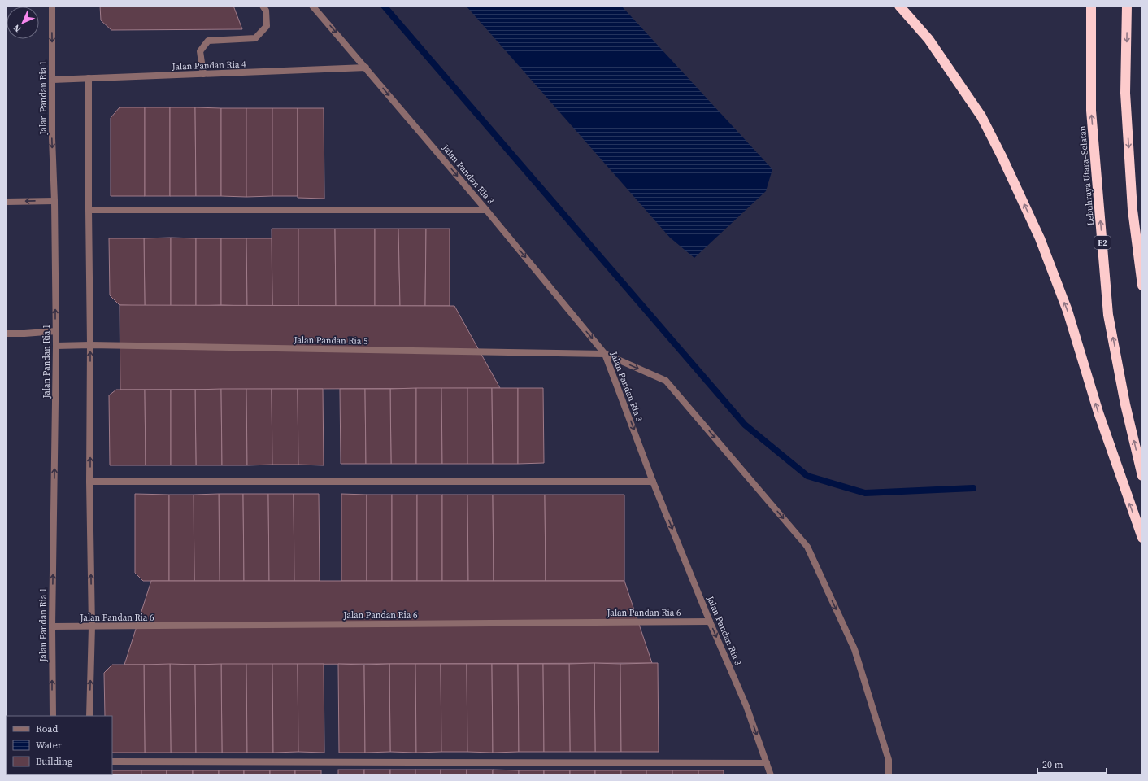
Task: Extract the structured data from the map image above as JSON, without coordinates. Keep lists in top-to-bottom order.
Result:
{
  "streets": {
    "highway": ["Lebuhraya Utara–Selatan", "E2"],
    "street": [
      "Jalan Pandan Ria 4",
      "Jalan Pandan Ria 1",
      "Jalan Pandan Ria 3",
      "Jalan Pandan Ria 5",
      "Jalan Pandan Ria 6"
    ]
  },
  "crossings": [
    ["Jalan Pandan Ria 4", "Jalan Pandan Ria 1"],
    ["Jalan Pandan Ria 4", "Jalan Pandan Ria 3"],
    ["Jalan Pandan Ria 1", "Jalan Pandan Ria 5"],
    ["Jalan Pandan Ria 1", "Jalan Pandan Ria 6"],
    ["Jalan Pandan Ria 3", "Jalan Pandan Ria 5"],
    ["Jalan Pandan Ria 3", "Jalan Pandan Ria 6"]
  ],
  "one_way": ["Jalan Pandan Ria 3"],
  "legend": ["Road", "Water", "Building"],
  "scale_bar": "20 m",
  "north": "bottom left"
}
